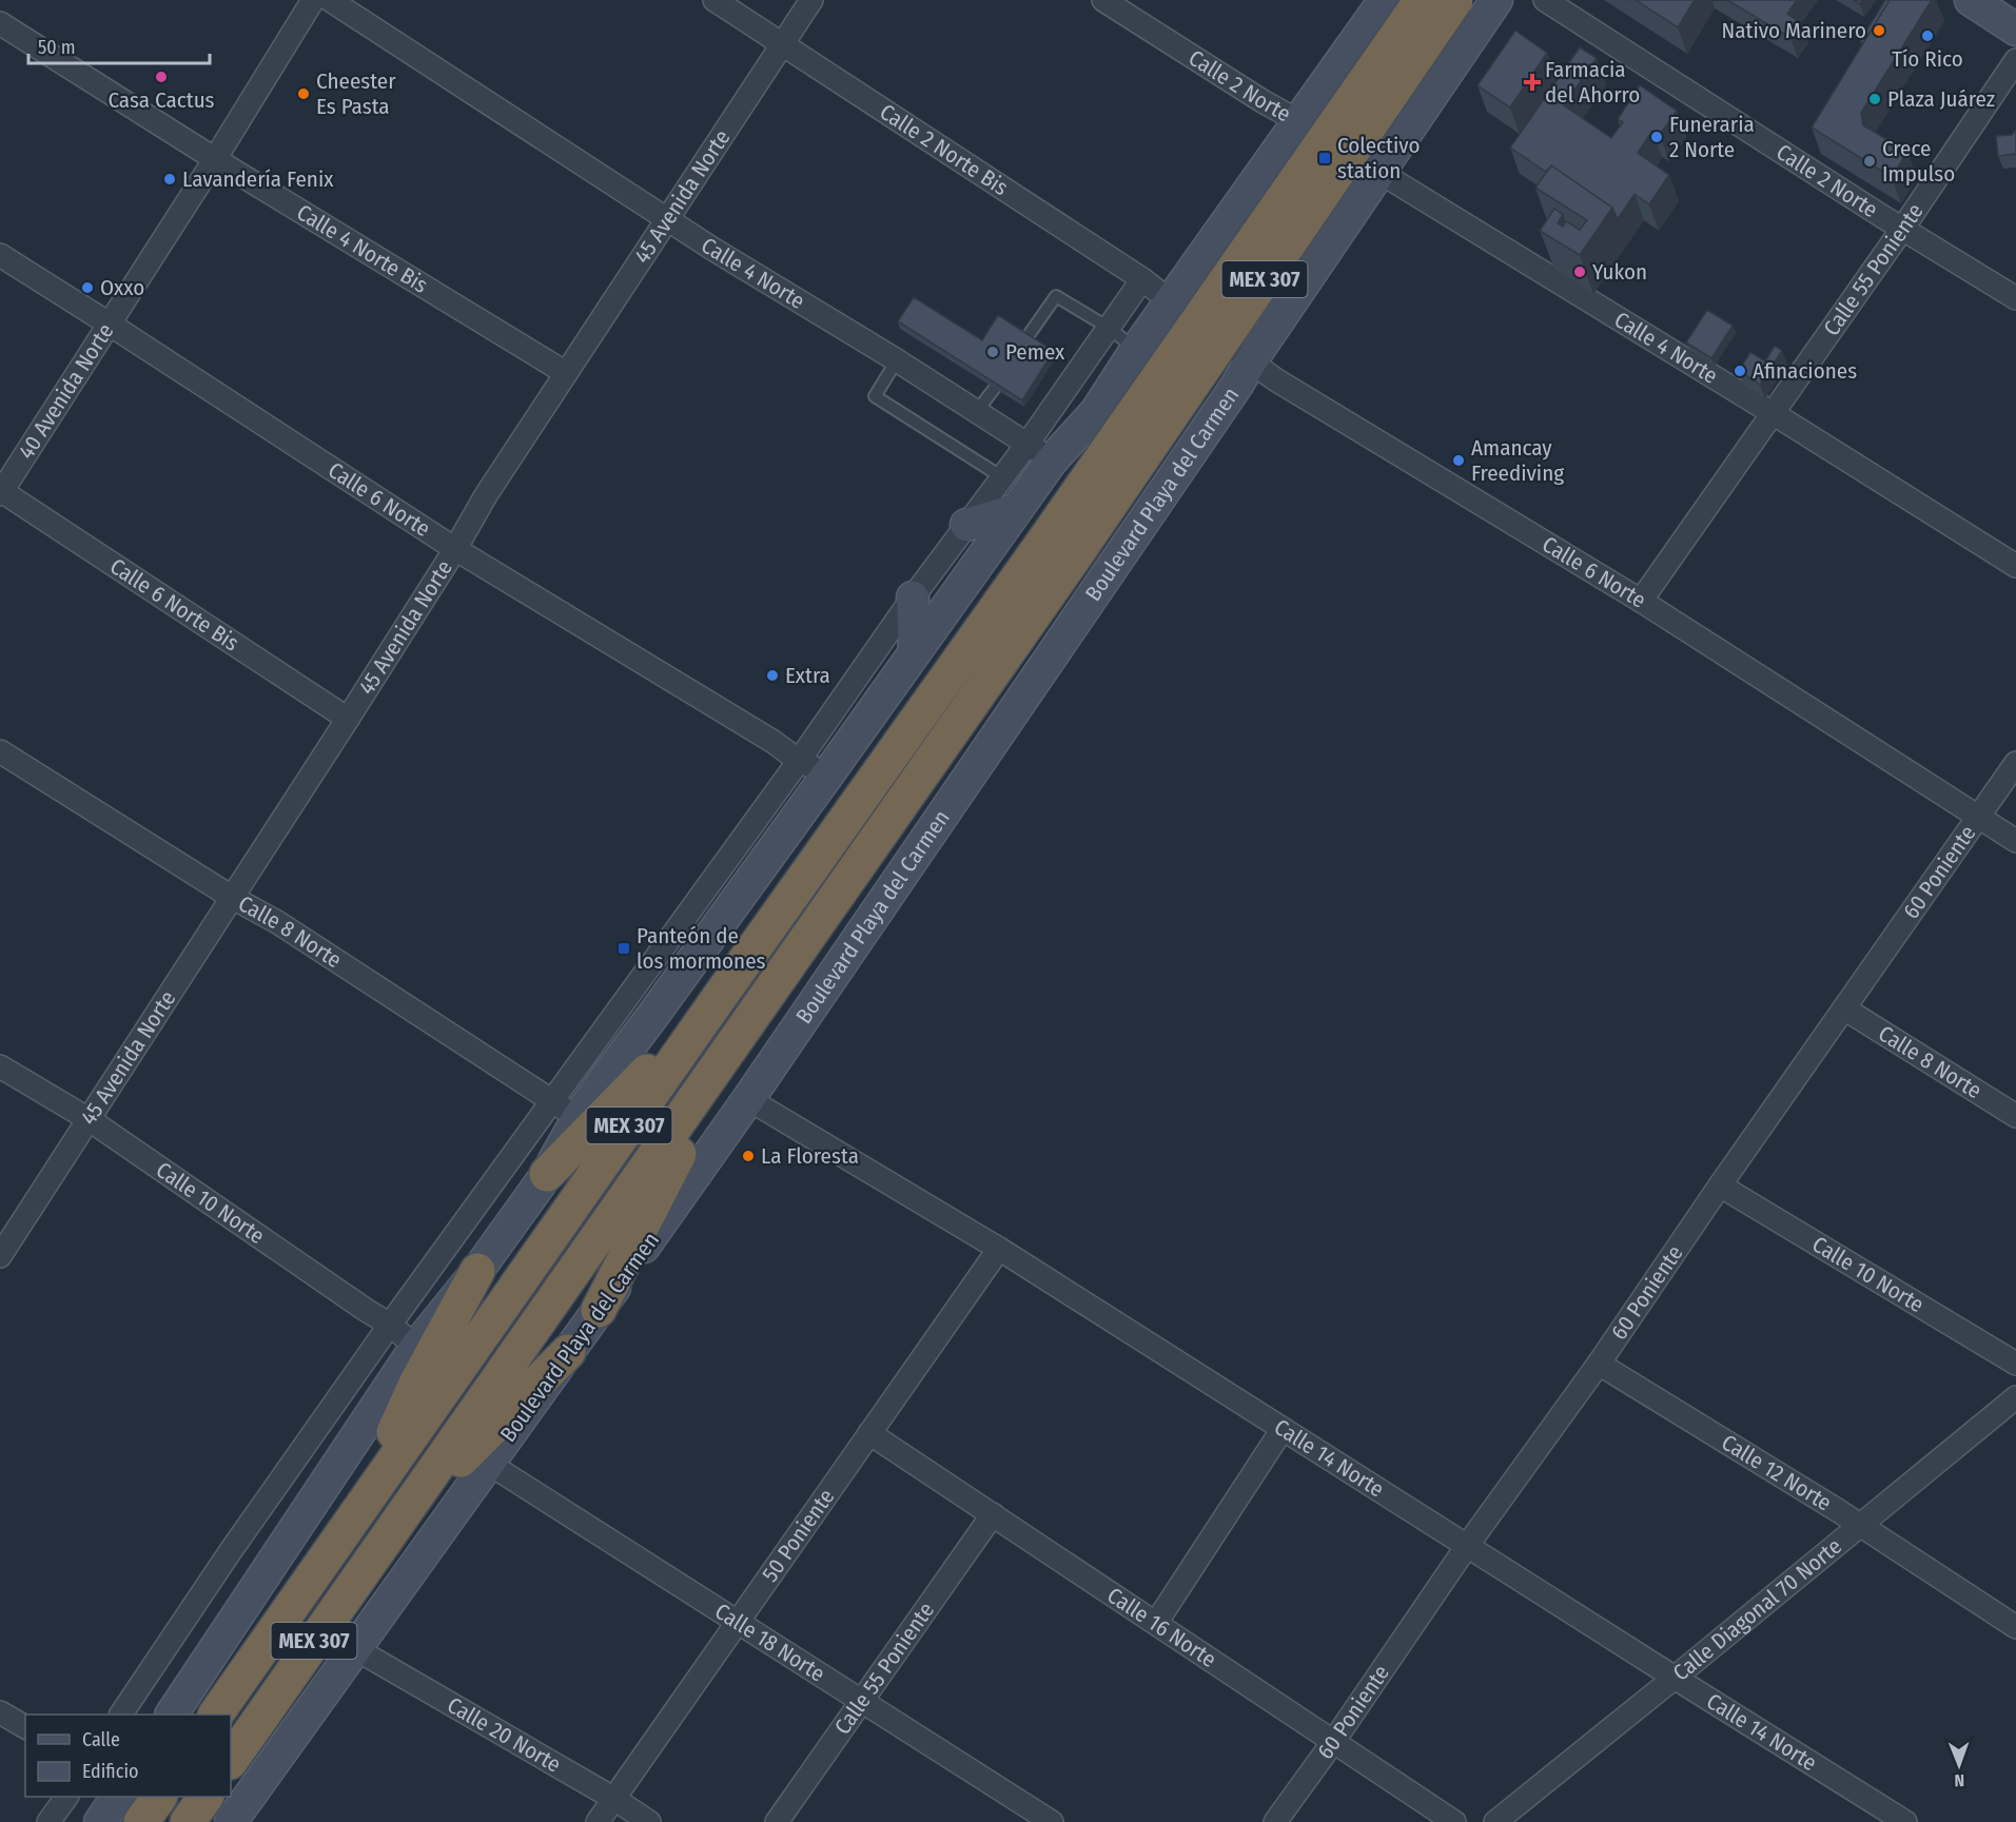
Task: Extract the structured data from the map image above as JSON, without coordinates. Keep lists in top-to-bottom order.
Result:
{
  "streets": {
    "highway": ["MEX 307"],
    "main road": ["Boulevard Playa del Carmen"],
    "street": [
      "Calle 2 Norte",
      "Calle 2 Norte Bis",
      "45 Avenida Norte",
      "Calle 4 Norte Bis",
      "Calle 55 Poniente",
      "Calle 4 Norte",
      "40 Avenida Norte",
      "Calle 6 Norte",
      "Calle 6 Norte Bis",
      "60 Poniente",
      "Calle 8 Norte",
      "Calle 10 Norte",
      "Calle 14 Norte",
      "Calle 12 Norte",
      "50 Poniente",
      "Calle Diagonal 70 Norte",
      "Calle 16 Norte",
      "Calle 18 Norte",
      "Calle 20 Norte"
    ]
  },
  "crossings": [
    ["Calle 2 Norte", "Calle 55 Poniente"],
    ["Calle 2 Norte", "Calle 4 Norte"],
    ["Calle 2 Norte", "Boulevard Playa del Carmen"],
    ["Calle 2 Norte Bis", "45 Avenida Norte"],
    ["Calle 2 Norte Bis", "Calle 6 Norte"],
    ["45 Avenida Norte", "Calle 4 Norte Bis"],
    ["45 Avenida Norte", "Calle 4 Norte"],
    ["45 Avenida Norte", "Calle 6 Norte"],
    ["45 Avenida Norte", "Calle 6 Norte Bis"],
    ["45 Avenida Norte", "Calle 8 Norte"],
    ["45 Avenida Norte", "Calle 10 Norte"],
    ["Calle 4 Norte Bis", "40 Avenida Norte"],
    ["Calle 55 Poniente", "Calle 4 Norte"],
    ["Calle 55 Poniente", "Calle 6 Norte"],
    ["Calle 55 Poniente", "Calle 16 Norte"],
    ["Calle 55 Poniente", "Calle 18 Norte"],
    ["Calle 4 Norte", "Boulevard Playa del Carmen"],
    ["40 Avenida Norte", "Calle 6 Norte"],
    ["40 Avenida Norte", "Calle 6 Norte Bis"],
    ["Boulevard Playa del Carmen", "Calle 6 Norte"],
    ["Boulevard Playa del Carmen", "Calle 14 Norte"],
    ["Boulevard Playa del Carmen", "Calle 18 Norte"],
    ["Boulevard Playa del Carmen", "Calle 20 Norte"],
    ["Calle 6 Norte", "60 Poniente"],
    ["60 Poniente", "Calle 8 Norte"],
    ["60 Poniente", "Calle 10 Norte"],
    ["60 Poniente", "Calle 14 Norte"],
    ["60 Poniente", "Calle 12 Norte"],
    ["60 Poniente", "Calle 16 Norte"],
    ["Calle 14 Norte", "50 Poniente"],
    ["Calle 14 Norte", "Calle Diagonal 70 Norte"],
    ["Calle 12 Norte", "Calle Diagonal 70 Norte"],
    ["50 Poniente", "Calle 16 Norte"],
    ["50 Poniente", "Calle 18 Norte"],
    ["50 Poniente", "Calle 20 Norte"]
  ],
  "places": {
    "other": [
      "Nativo Marinero",
      "Tío Rico",
      "Casa Cactus",
      "Cheester Es Pasta",
      "Plaza Juárez",
      "Funeraria 2 Norte",
      "Crece Impulso",
      "Lavandería Fenix",
      "Yukon",
      "Oxxo",
      "Pemex",
      "Afinaciones",
      "Amancay Freediving",
      "Extra",
      "La Floresta"
    ],
    "health": ["Farmacia del Ahorro"],
    "transit": ["Colectivo station", "Panteón de los mormones"]
  },
  "legend": ["Calle", "Edificio"],
  "scale_bar": "50 m",
  "north": "bottom"
}
